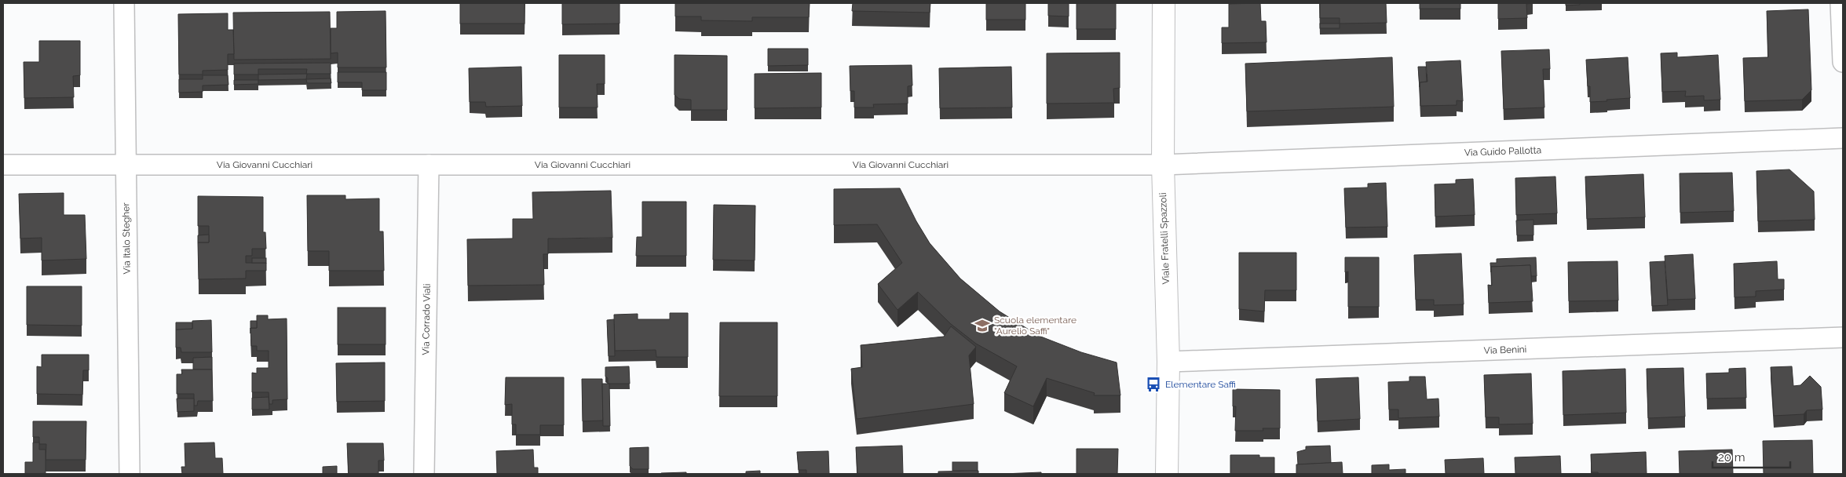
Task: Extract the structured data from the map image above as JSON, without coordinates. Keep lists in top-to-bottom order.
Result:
{
  "streets": {
    "street": [
      "Via Guido Pallotta",
      "Via Giovanni Cucchiari",
      "Via Italo Stegher",
      "Viale Fratelli Spazzoli",
      "Via Corrado Viali",
      "Via Benini"
    ]
  },
  "crossings": [
    ["Via Guido Pallotta", "Via Giovanni Cucchiari"],
    ["Via Guido Pallotta", "Viale Fratelli Spazzoli"],
    ["Via Giovanni Cucchiari", "Via Italo Stegher"],
    ["Via Giovanni Cucchiari", "Viale Fratelli Spazzoli"],
    ["Via Giovanni Cucchiari", "Via Corrado Viali"],
    ["Viale Fratelli Spazzoli", "Via Benini"]
  ],
  "places": {
    "school or university": ["Scuola elementare \"Aurelio Saffi\""],
    "bus stop": ["Elementare Saffi"]
  },
  "scale_bar": "20 m"
}
